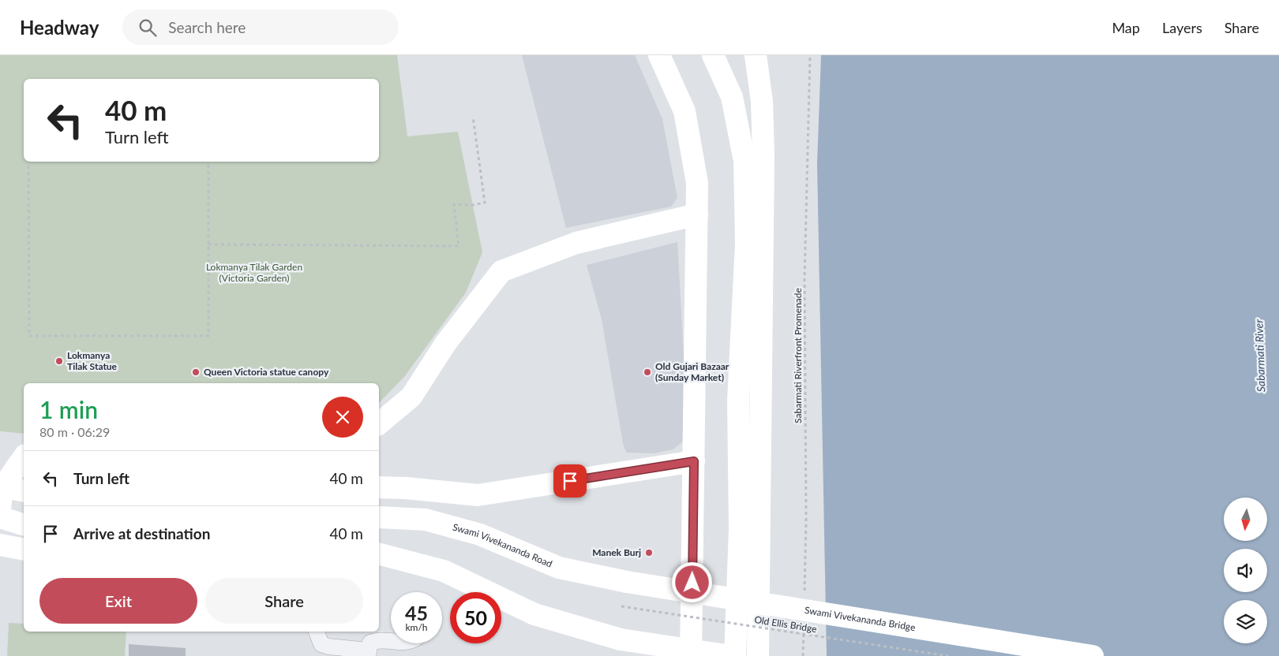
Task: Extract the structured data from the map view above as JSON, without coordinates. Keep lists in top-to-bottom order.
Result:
{
  "streets": {
    "main road": ["Swami Vivekananda Road", "Swami Vivekananda Bridge"],
    "path": ["Sabarmati Riverfront Promenade", "Old Ellis Bridge"]
  },
  "crossings": [
    ["Swami Vivekananda Road", "Swami Vivekananda Bridge"]
  ],
  "water": ["Sabarmati River"],
  "parks": ["Lokmanya Tilak Garden (Victoria Garden)"],
  "places": [
    "Lokmanya Tilak Statue",
    "Queen Victoria statue canopy",
    "Old Gujari Bazaar (Sunday Market)",
    "Manek Burj"
  ],
  "north": "bottom",
  "page": {
    "header": "Headway",
    "search": "Search here",
    "nav": ["Map", "Layers", "Share"],
    "turn": ["40 m", "Turn left"],
    "heading": ["1 min", "80 m · 06:29"],
    "list": [
      {
        "name": "Turn left",
        "value": "40 m"
      },
      {
        "name": "Arrive at destination",
        "value": "40 m"
      }
    ],
    "buttons": ["Exit", "Share"],
    "speed": "45 km/h",
    "limit": "50"
  }
}
